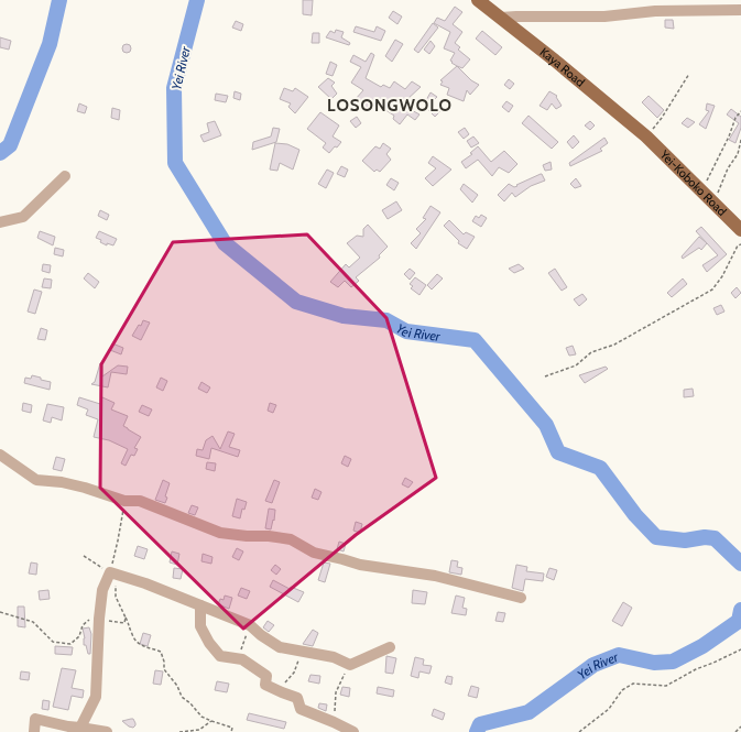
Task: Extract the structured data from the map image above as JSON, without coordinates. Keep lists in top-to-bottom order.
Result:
{
  "streets": {
    "main road": ["Kaya Road", "Yei-Koboko Road"]
  },
  "crossings": [
    ["Kaya Road", "Yei-Koboko Road"]
  ],
  "districts": ["LOSONGWOLO"],
  "water": ["Yei River"]
}
